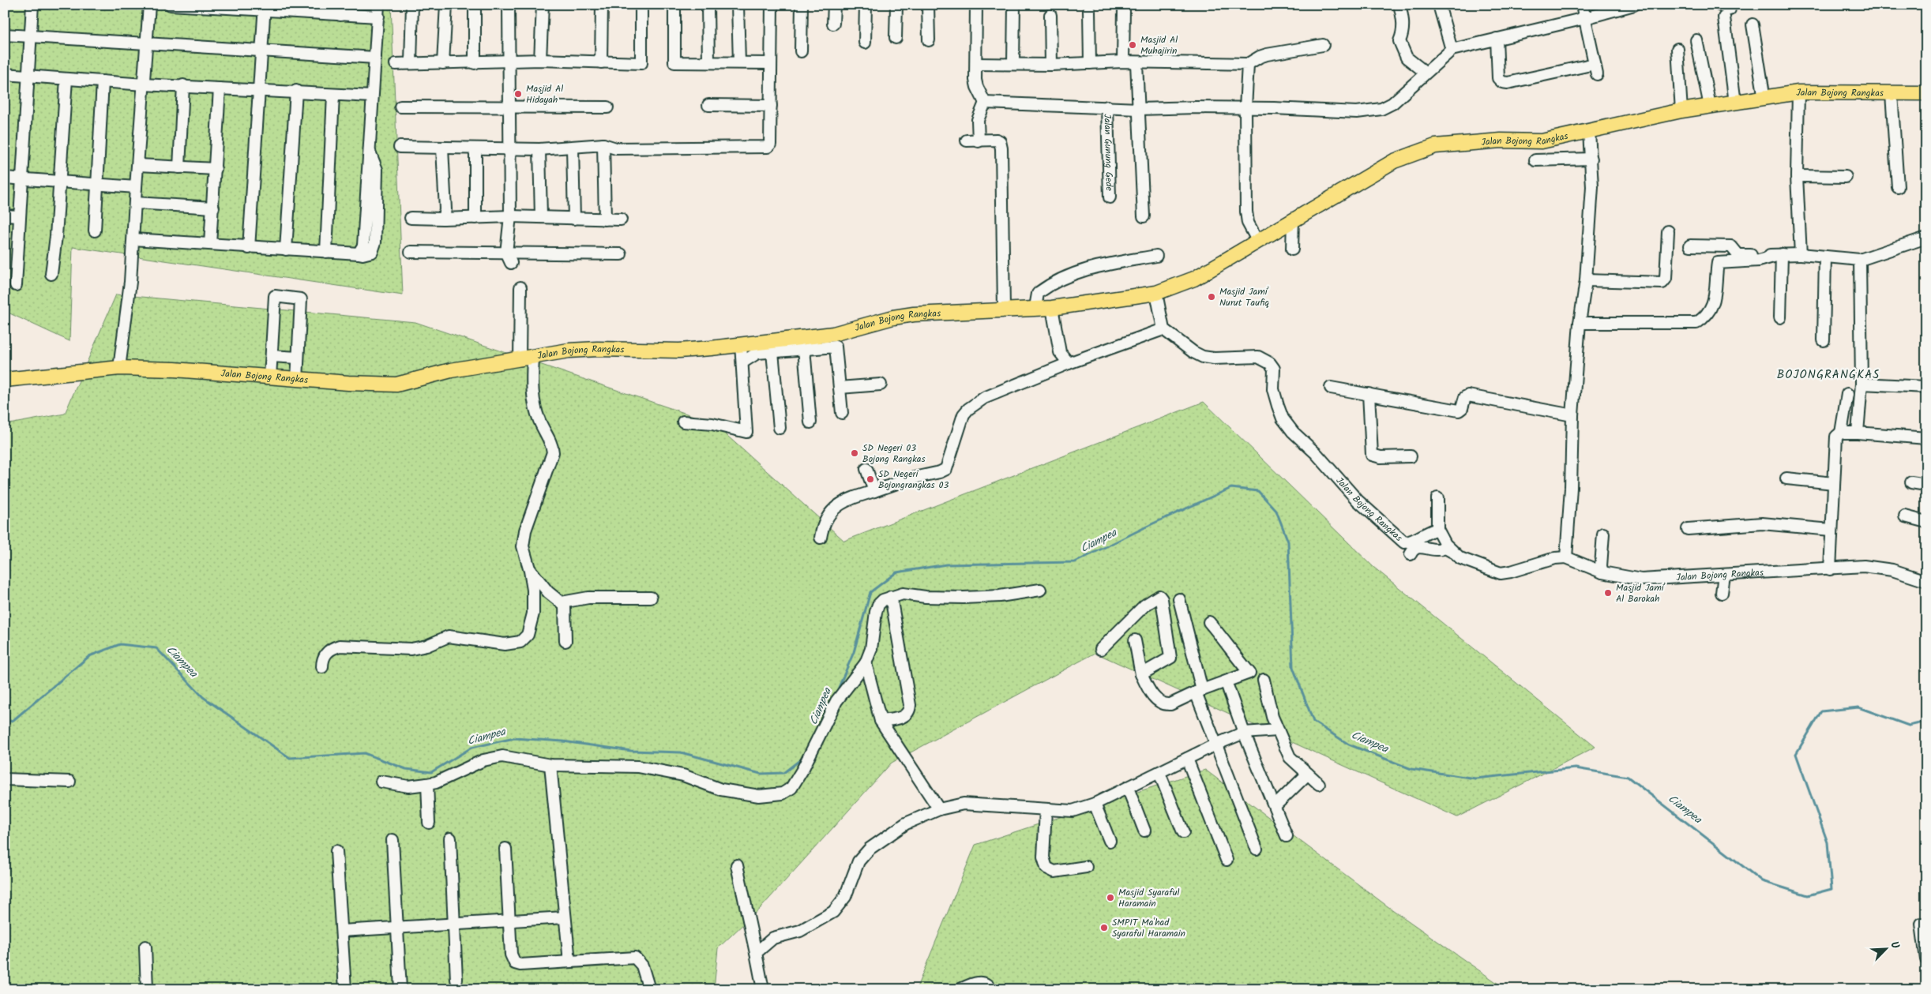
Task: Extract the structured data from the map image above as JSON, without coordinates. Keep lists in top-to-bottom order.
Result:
{
  "streets": {
    "main road": ["Jalan Bojong Rangkas"],
    "street": ["Jalan Gunung Gede"]
  },
  "districts": ["BOJONGRANGKAS"],
  "water": ["Ciampea"],
  "places": [
    "Masjid Al Muhajirin",
    "Masjid Al Hidayah",
    "Masjid Jami' Nurut Taufiq",
    "SD Negeri 03 Bojong Rangkas",
    "SD Negeri Bojongrangkas 03",
    "Masjid Jami' Al Barokah",
    "Masjid Syaraful Haramain",
    "SMPIT Ma'had Syaraful Haramain"
  ],
  "north": "top right"
}
